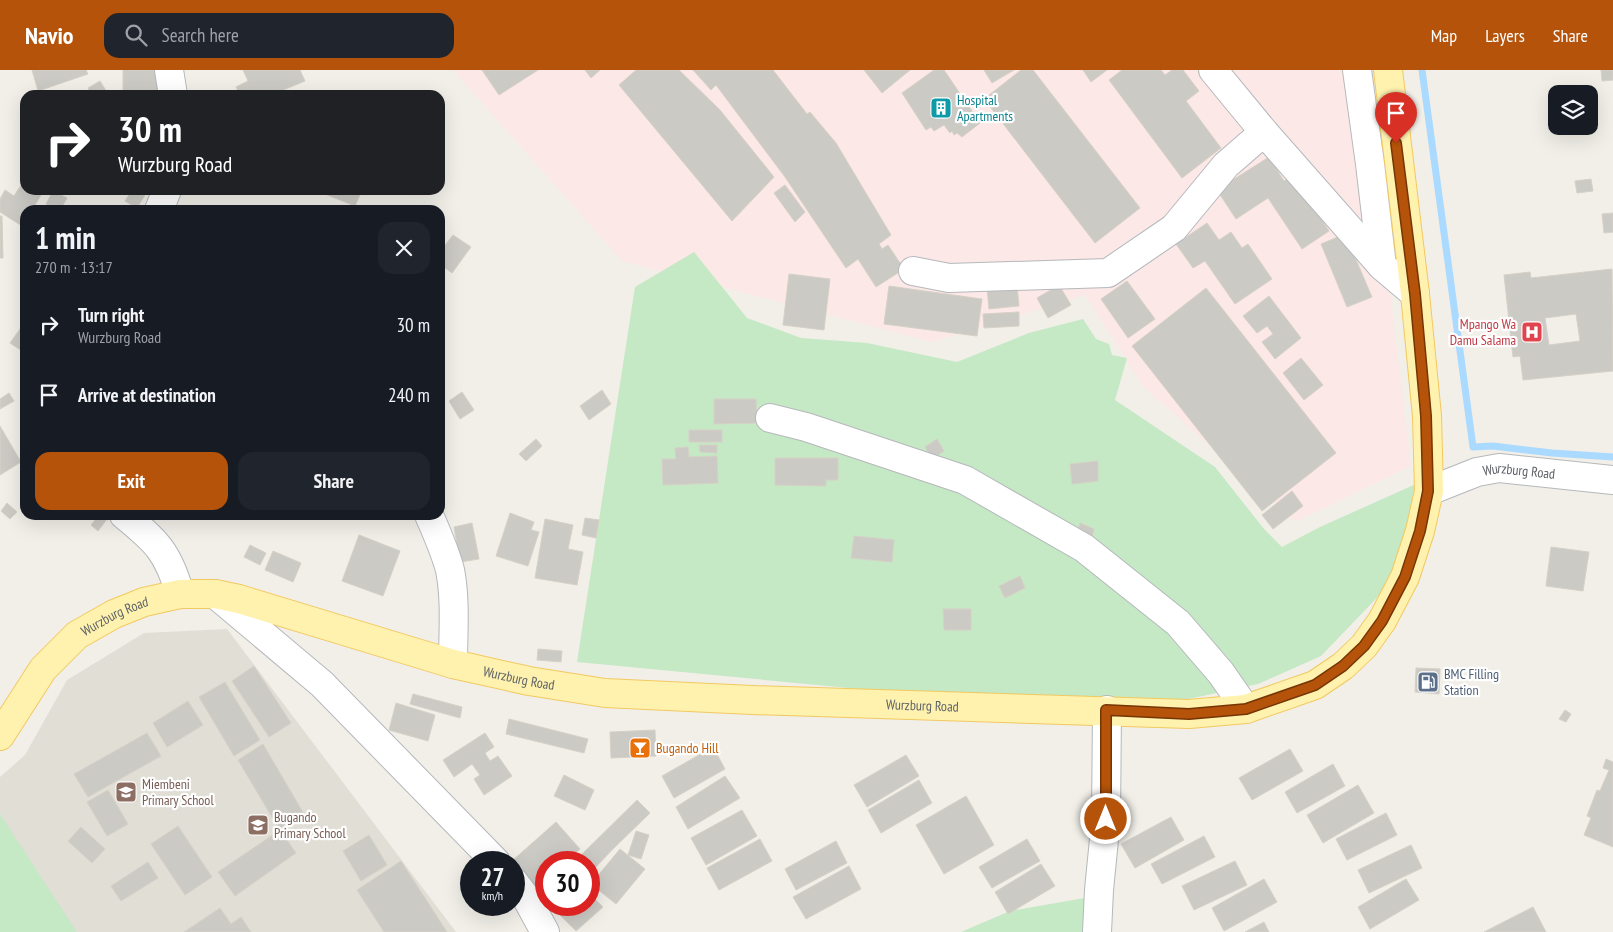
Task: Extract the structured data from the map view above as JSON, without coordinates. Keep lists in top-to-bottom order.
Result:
{
  "streets": {
    "main road": ["Wurzburg Road"]
  },
  "places": {
    "building": ["Hospital Apartments"],
    "hospital": ["Mpango Wa Damu Salama"],
    "fuel station": ["BMC Filling Station"],
    "bar": ["Bugando Hill"],
    "school or university": ["Miembeni Primary School", "Bugando Primary School"]
  },
  "page": {
    "header": "Navio",
    "search": "Search here",
    "nav": ["Map", "Layers", "Share"],
    "turn": ["30 m", "Wurzburg Road"],
    "heading": ["1 min", "270 m · 13:17"],
    "list": [
      {
        "name": "Turn right",
        "note": "Wurzburg Road",
        "value": "30 m"
      },
      {
        "name": "Arrive at destination",
        "value": "240 m"
      }
    ],
    "buttons": ["Exit", "Share"],
    "speed": "27 km/h",
    "limit": "30"
  }
}
